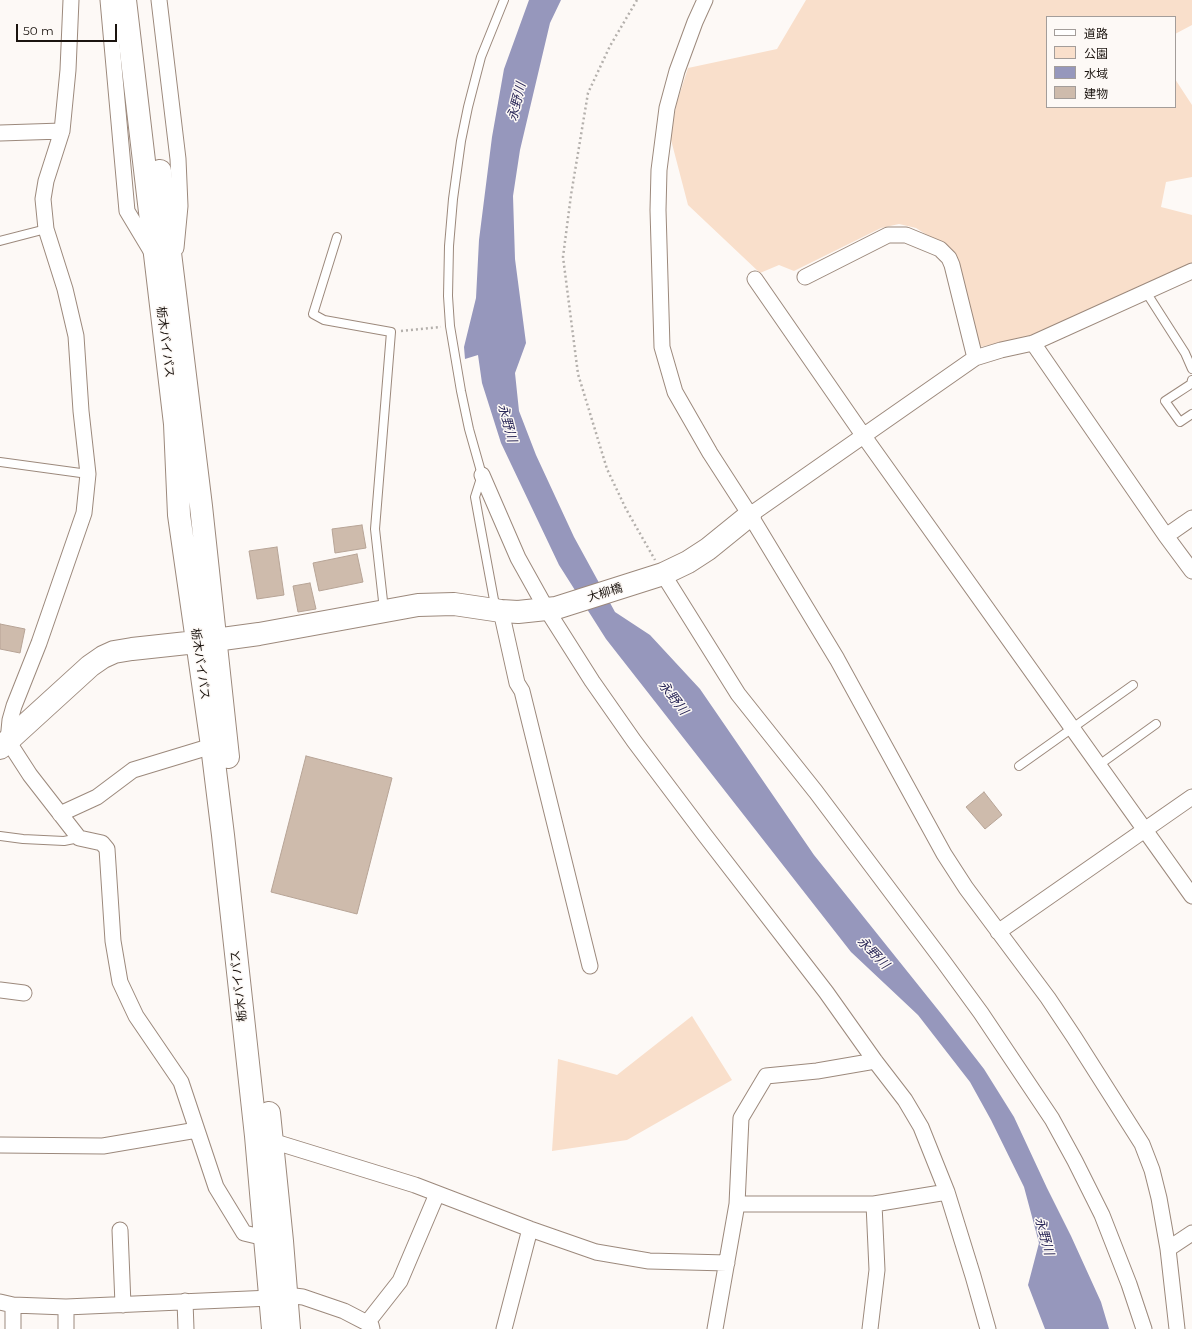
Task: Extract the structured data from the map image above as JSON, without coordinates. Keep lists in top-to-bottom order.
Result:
{
  "streets": {
    "main road": ["栃木バイパス", "大柳橋"]
  },
  "crossings": [
    ["栃木バイパス", "大柳橋"]
  ],
  "water": ["永野川"],
  "legend": [
    "道路",
    "公園",
    "水域",
    "建物"
  ],
  "scale_bar": "50 m"
}
